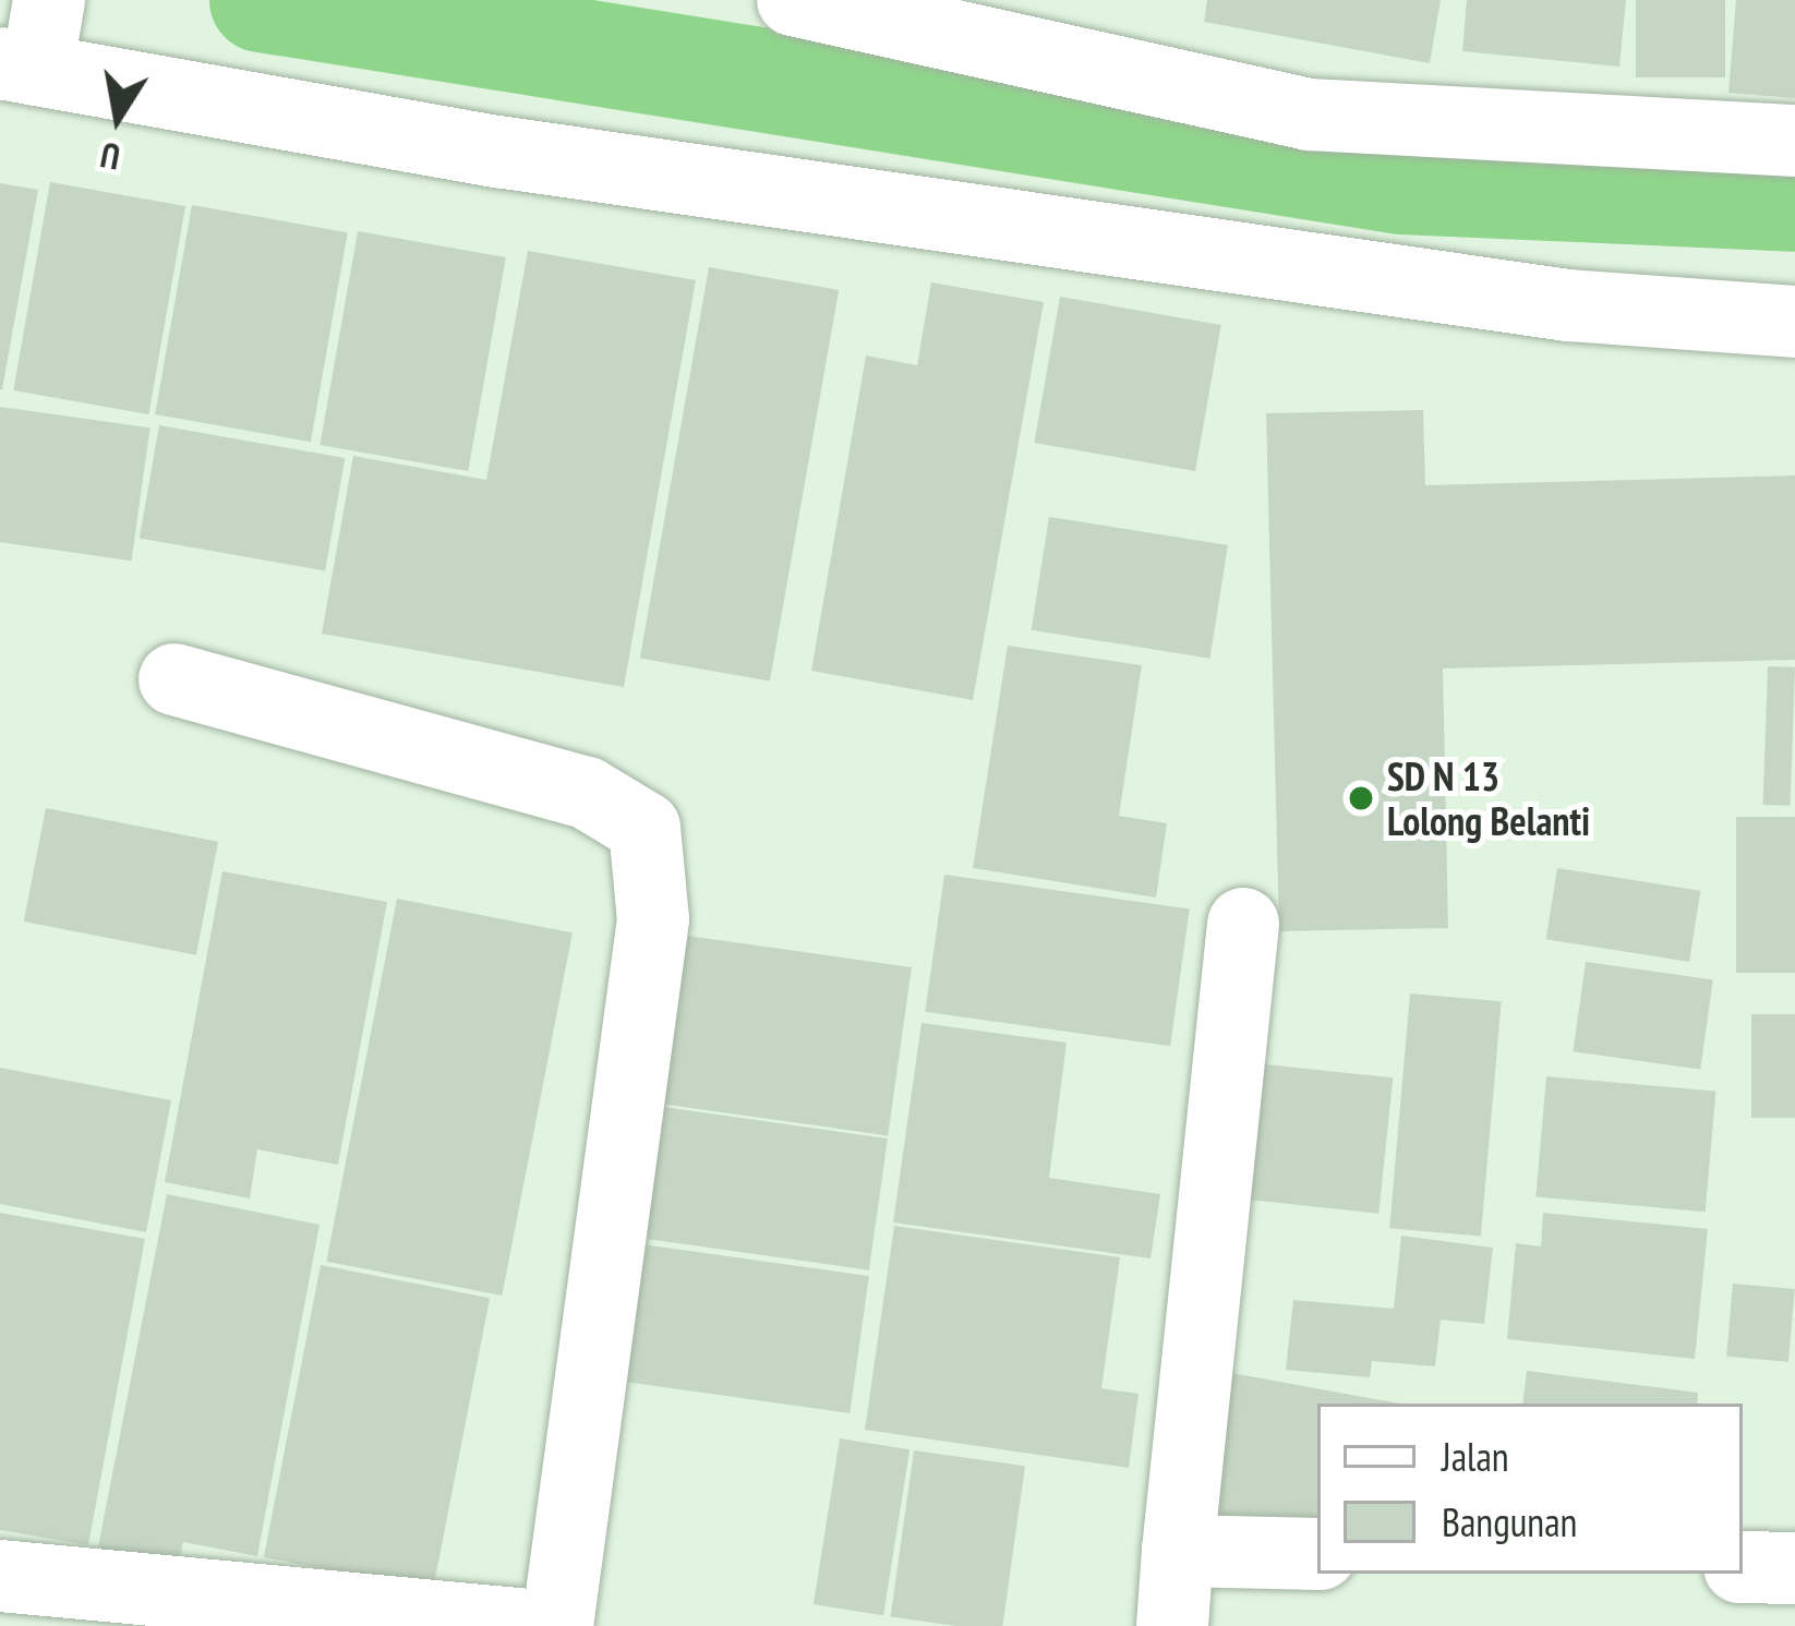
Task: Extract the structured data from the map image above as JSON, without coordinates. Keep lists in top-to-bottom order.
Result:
{
  "places": ["SD N 13 Lolong Belanti"],
  "legend": ["Jalan", "Bangunan"],
  "north": "bottom"
}
